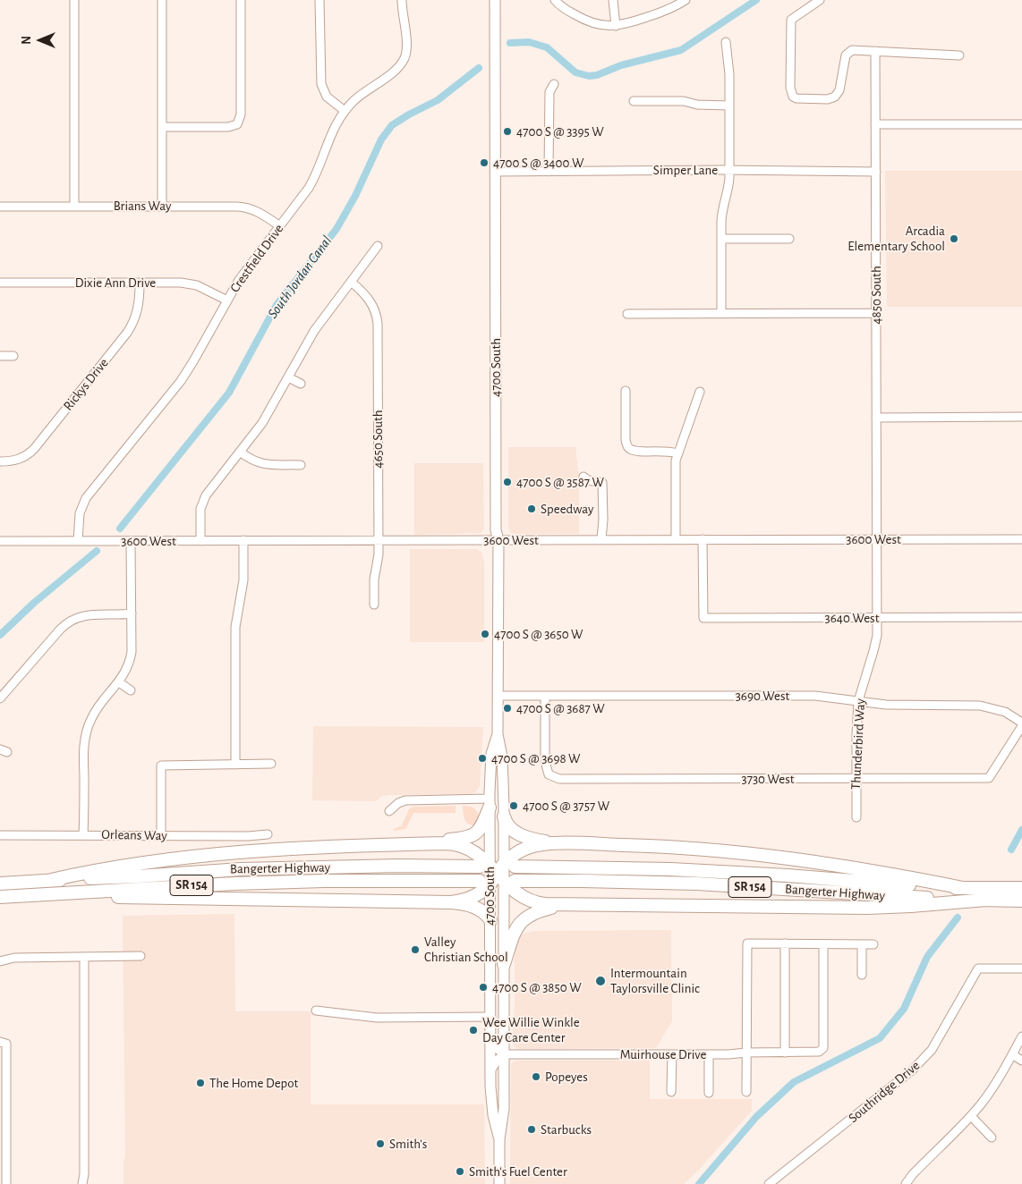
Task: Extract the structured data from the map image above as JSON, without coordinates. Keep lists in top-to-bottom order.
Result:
{
  "streets": {
    "highway": ["Bangerter Highway", "SR 154"],
    "main road": ["4700 South"],
    "street": [
      "Simper Lane",
      "Brians Way",
      "Crestfield Drive",
      "Dixie Ann Drive",
      "4850 South",
      "Rickys Drive",
      "4650 South",
      "3600 West",
      "3640 West",
      "3690 West",
      "Thunderbird Way",
      "3730 West",
      "Orleans Way",
      "Muirhouse Drive",
      "Southridge Drive"
    ]
  },
  "crossings": [
    ["Simper Lane", "4850 South"],
    ["Simper Lane", "4700 South"],
    ["Brians Way", "Crestfield Drive"],
    ["Crestfield Drive", "Dixie Ann Drive"],
    ["Crestfield Drive", "3600 West"],
    ["Dixie Ann Drive", "Rickys Drive"],
    ["4850 South", "3600 West"],
    ["4850 South", "Thunderbird Way"],
    ["4700 South", "3600 West"],
    ["4700 South", "3690 West"],
    ["4700 South", "Bangerter Highway"],
    ["4700 South", "Muirhouse Drive"],
    ["4650 South", "3600 West"],
    ["3600 West", "3640 West"],
    ["3600 West", "Thunderbird Way"],
    ["3640 West", "Thunderbird Way"],
    ["3690 West", "Thunderbird Way"],
    ["3690 West", "3730 West"],
    ["Thunderbird Way", "3730 West"]
  ],
  "water": ["South Jordan Canal"],
  "places": [
    "4700 S @ 3395 W",
    "4700 S @ 3400 W",
    "Arcadia Elementary School",
    "4700 S @ 3587 W",
    "Speedway",
    "4700 S @ 3650 W",
    "4700 S @ 3687 W",
    "4700 S @ 3698 W",
    "4700 S @ 3757 W",
    "Valley Christian School",
    "Intermountain Taylorsville Clinic",
    "4700 S @ 3850 W",
    "Wee Willie Winkle Day Care Center",
    "Popeyes",
    "The Home Depot",
    "Starbucks",
    "Smith's",
    "Smith's Fuel Center"
  ],
  "north": "left"
}
